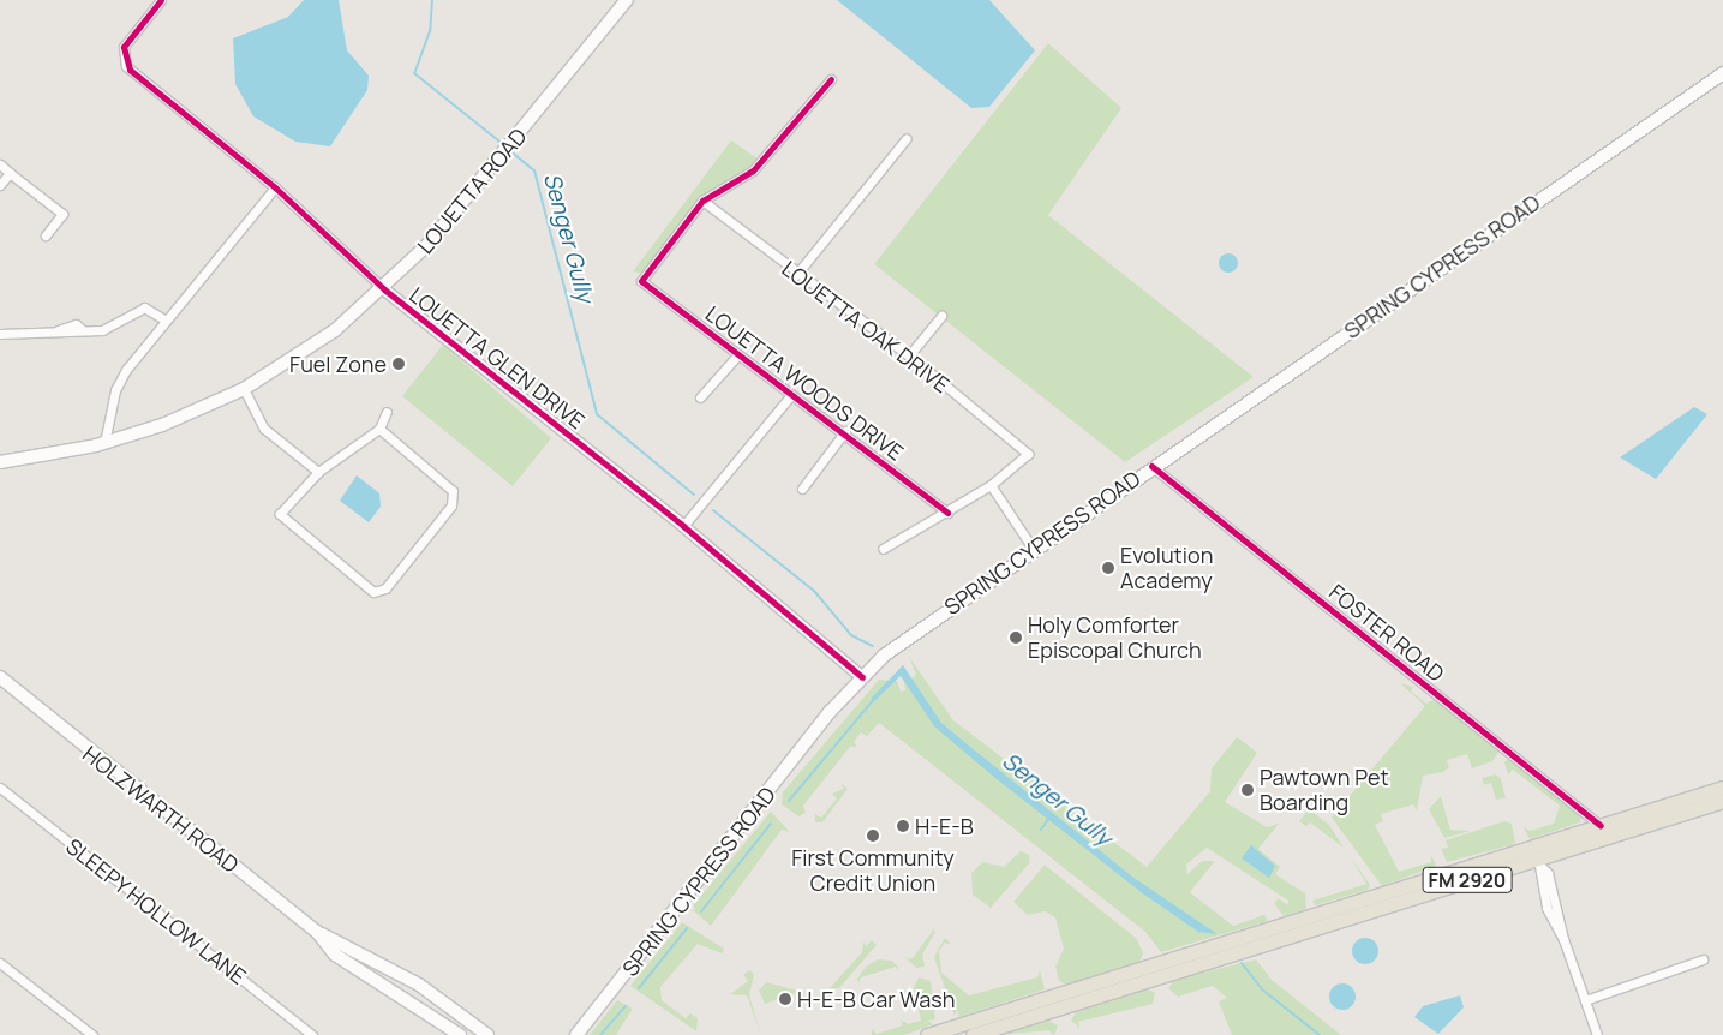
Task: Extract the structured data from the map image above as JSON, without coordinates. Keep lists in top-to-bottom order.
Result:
{
  "streets": {
    "main road": [
      "LOUETTA ROAD",
      "SPRING CYPRESS ROAD",
      "HOLZWARTH ROAD",
      "FM 2920"
    ],
    "street": [
      "LOUETTA OAK DRIVE",
      "LOUETTA GLEN DRIVE",
      "LOUETTA WOODS DRIVE",
      "FOSTER ROAD",
      "SLEEPY HOLLOW LANE"
    ]
  },
  "crossings": [
    ["LOUETTA ROAD", "LOUETTA GLEN DRIVE"],
    ["SPRING CYPRESS ROAD", "LOUETTA GLEN DRIVE"],
    ["SPRING CYPRESS ROAD", "FOSTER ROAD"],
    ["LOUETTA OAK DRIVE", "LOUETTA WOODS DRIVE"],
    ["FOSTER ROAD", "FM 2920"]
  ],
  "water": ["Senger Gully"],
  "places": [
    "Fuel Zone",
    "Evolution Academy",
    "Holy Comforter Episcopal Church",
    "Pawtown Pet Boarding",
    "H-E-B",
    "First Community Credit Union",
    "H-E-B Car Wash"
  ]
}
